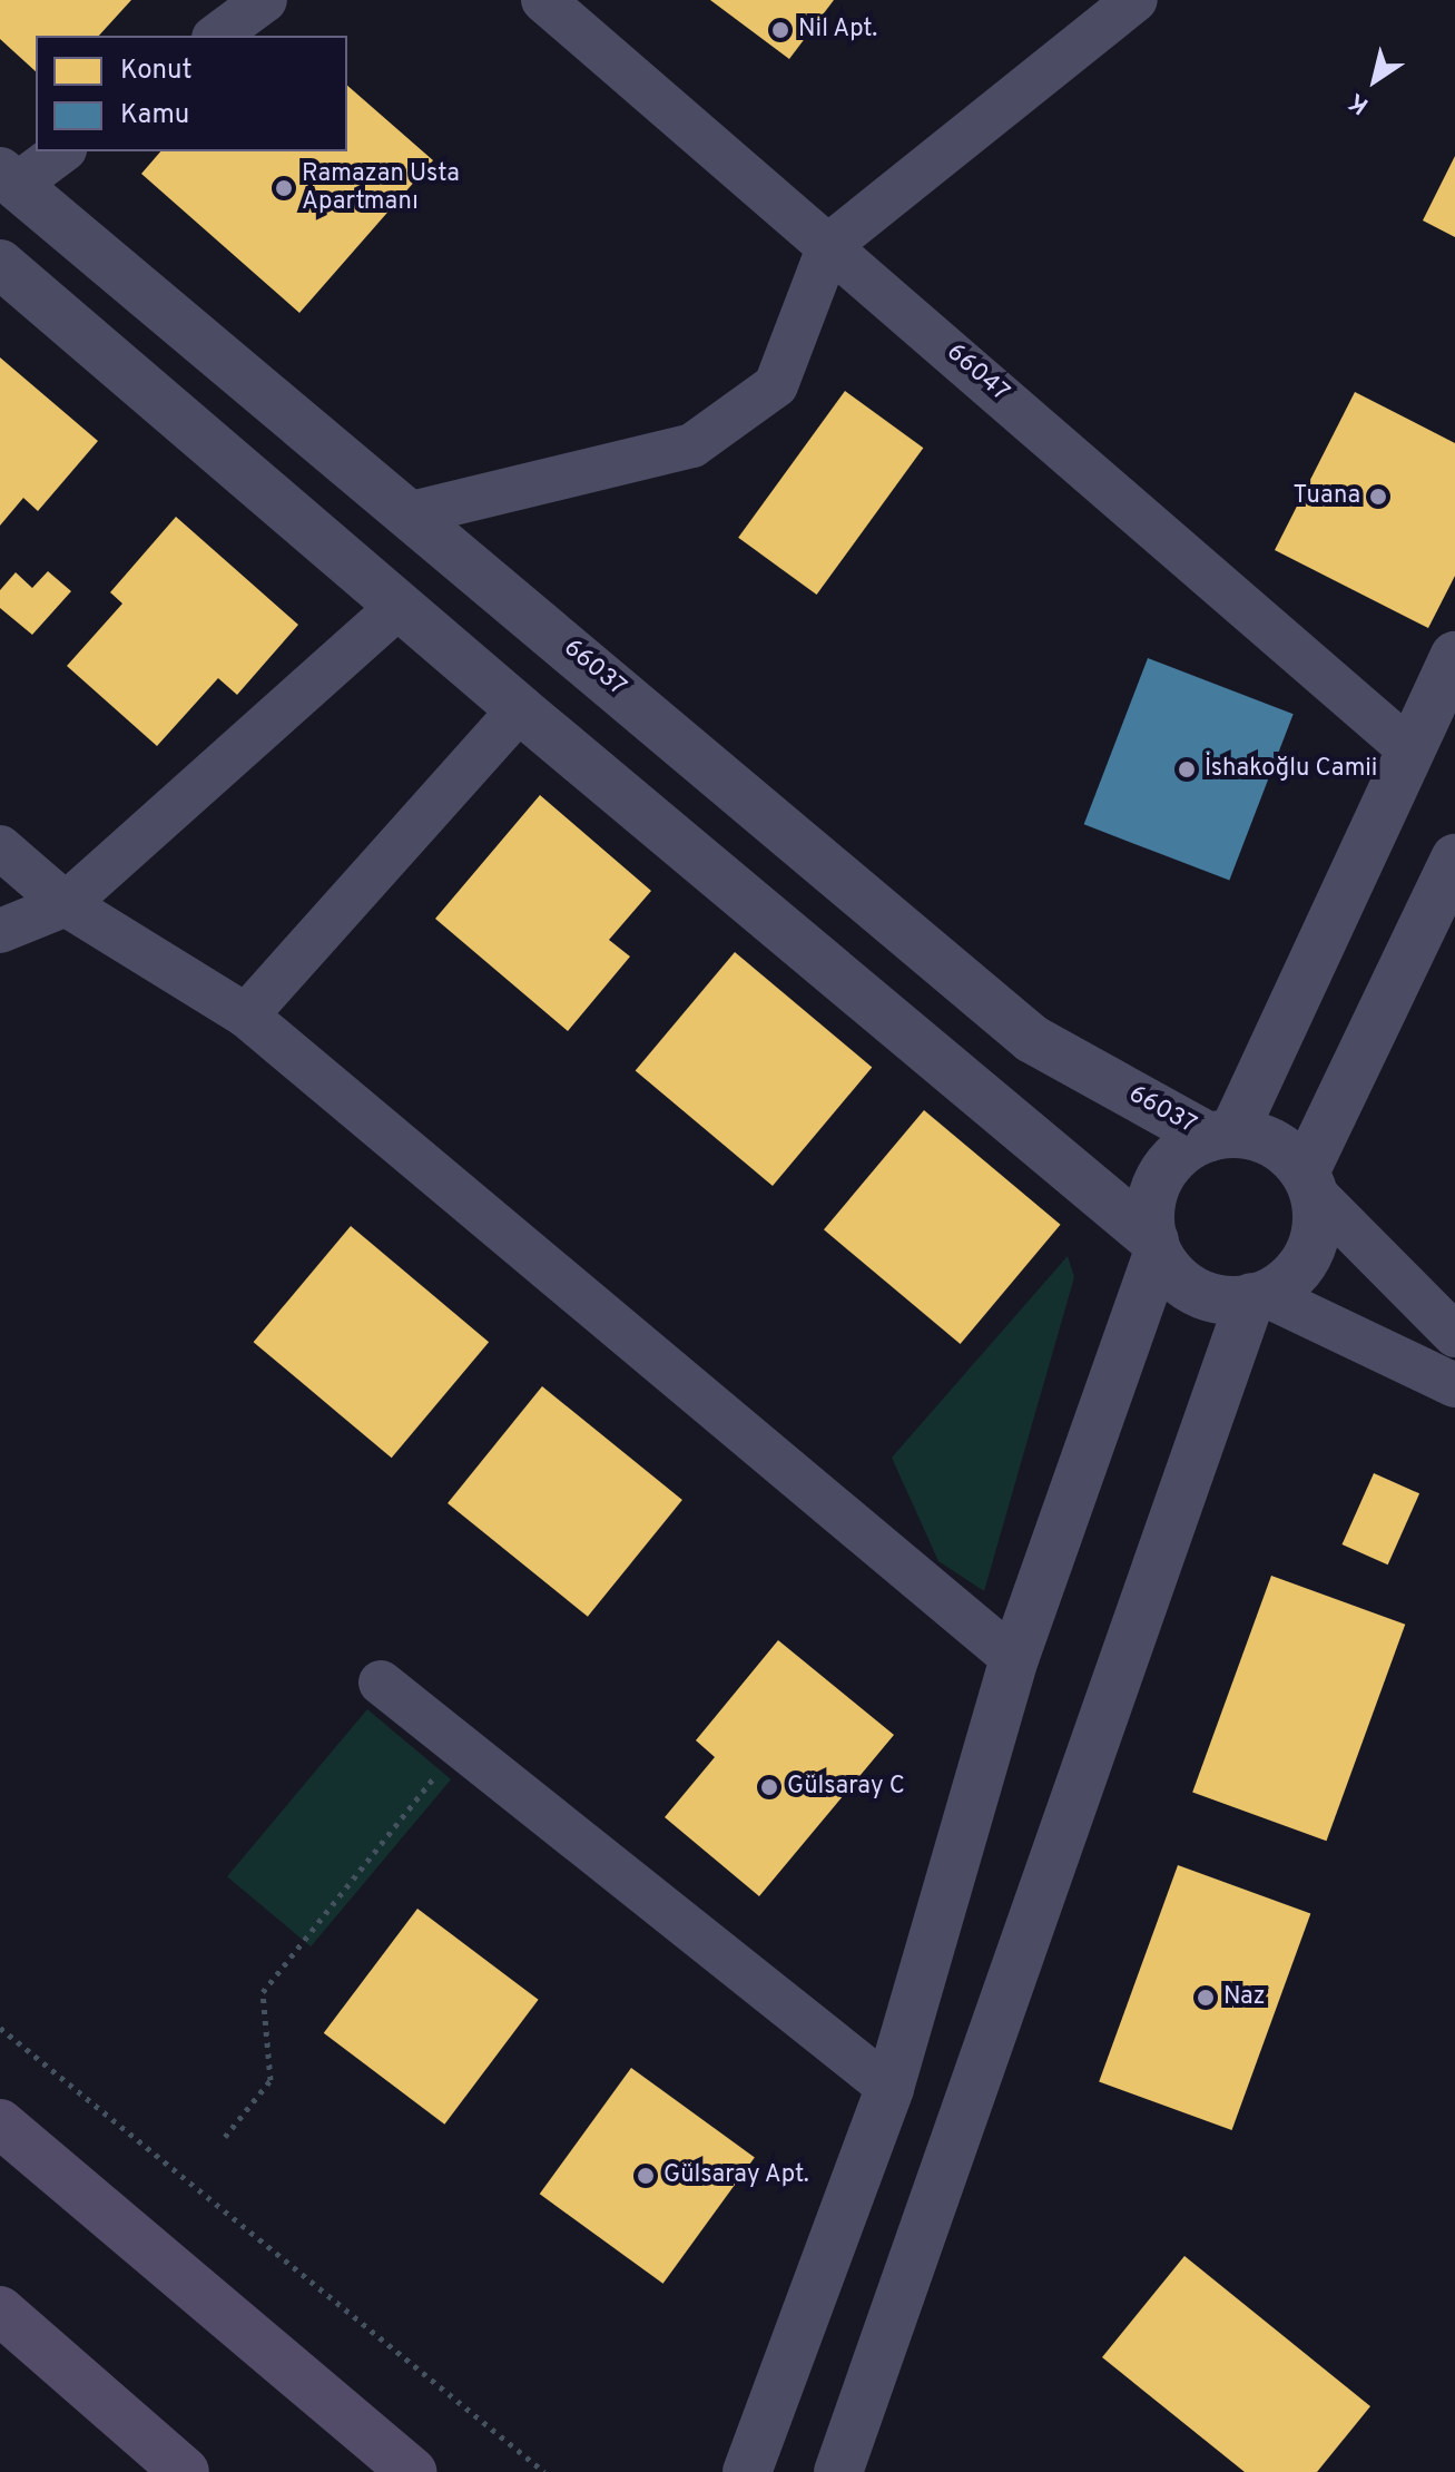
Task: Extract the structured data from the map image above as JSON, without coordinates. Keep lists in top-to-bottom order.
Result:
{
  "streets": {
    "street": ["66047", "66037"]
  },
  "places": [
    "Nil Apt.",
    "Ramazan Usta Apartmanı",
    "Tuana",
    "İshakoğlu Camii",
    "Gülsaray C",
    "Naz",
    "Gülsaray Apt."
  ],
  "legend": ["Konut", "Kamu"],
  "north": "bottom left"
}
